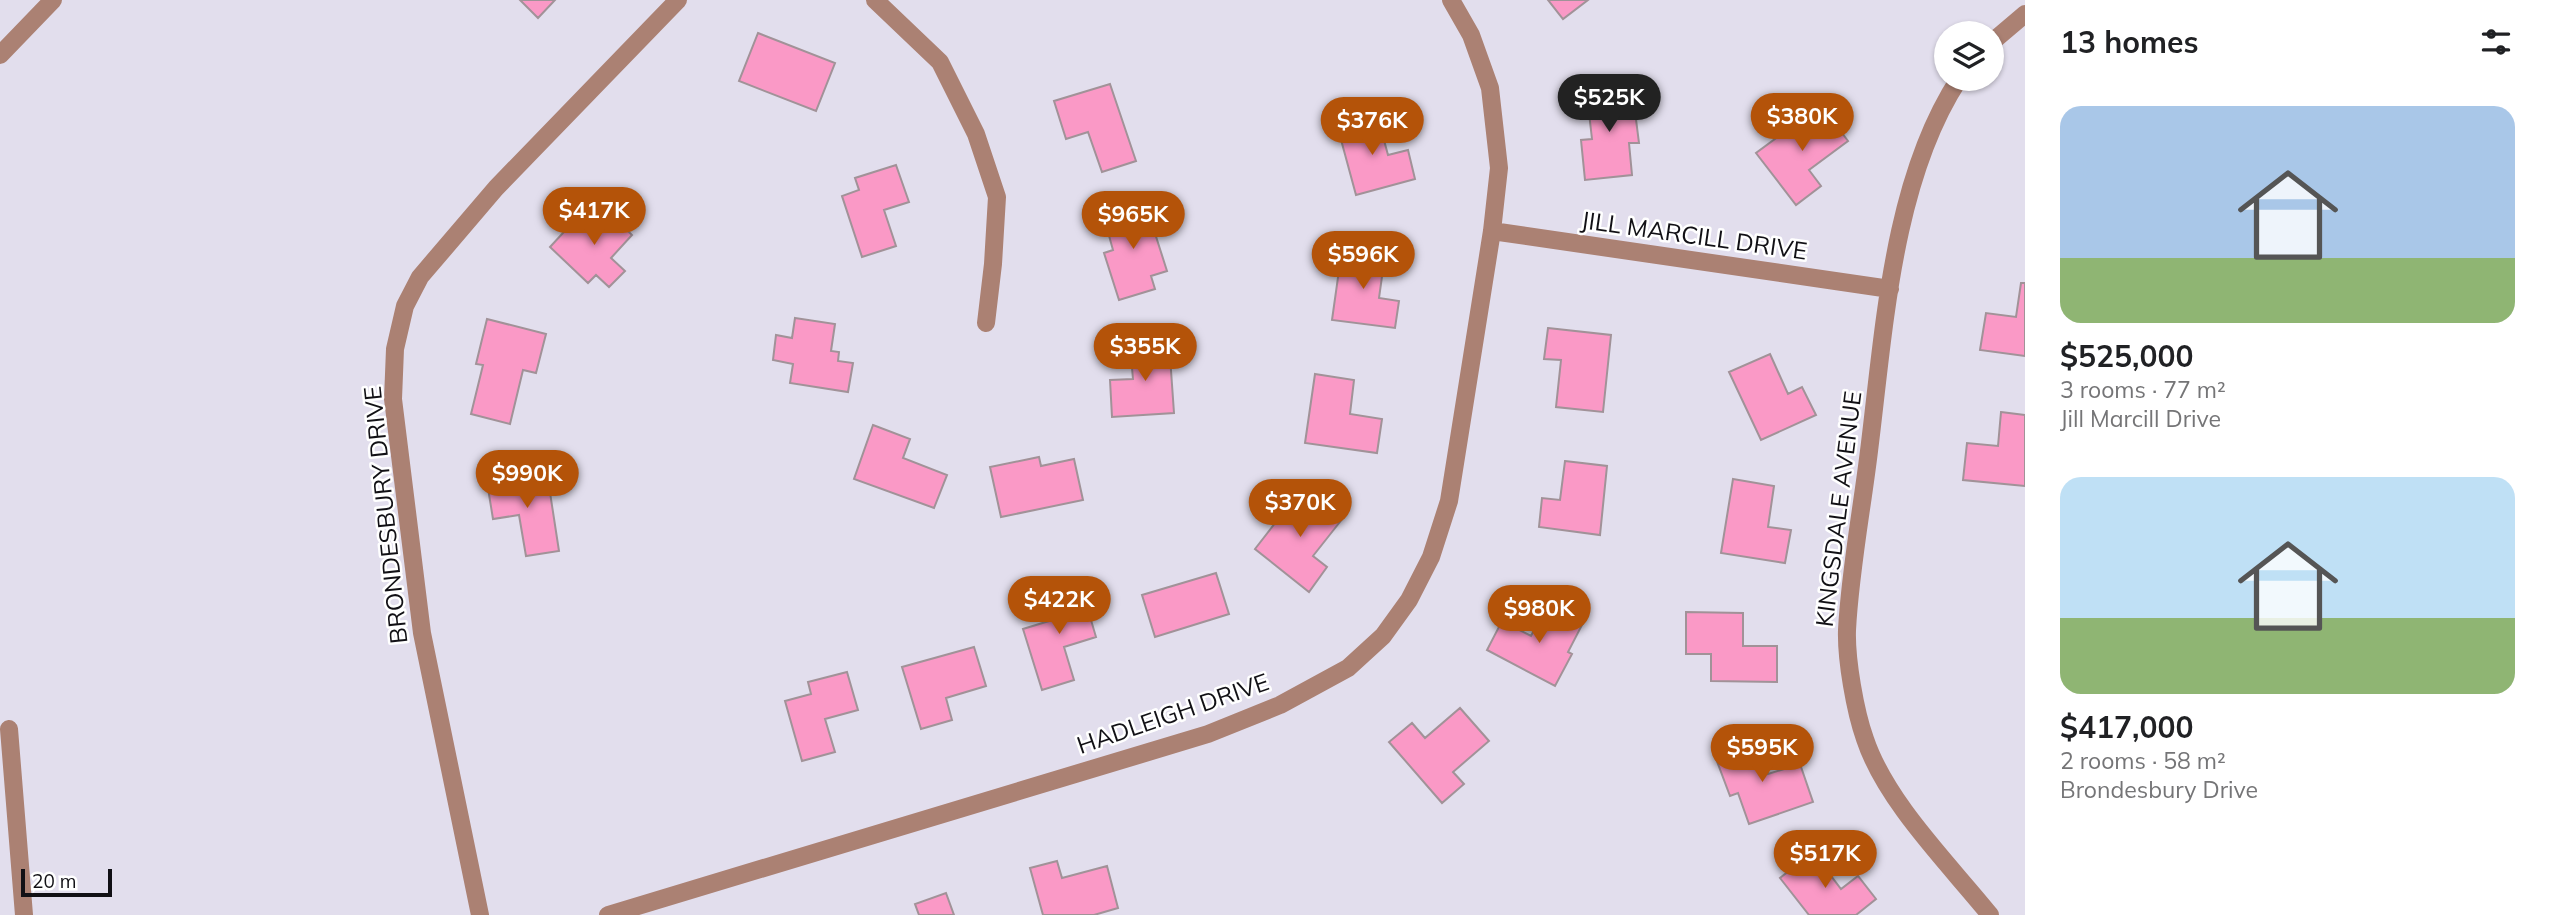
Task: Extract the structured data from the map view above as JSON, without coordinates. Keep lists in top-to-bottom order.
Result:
{
  "streets": {
    "street": [
      "JILL MARCILL DRIVE",
      "KINGSDALE AVENUE",
      "BRONDESBURY DRIVE",
      "HADLEIGH DRIVE"
    ]
  },
  "crossings": [
    ["JILL MARCILL DRIVE", "KINGSDALE AVENUE"],
    ["JILL MARCILL DRIVE", "HADLEIGH DRIVE"]
  ],
  "scale_bar": "20 m",
  "page": {
    "heading": "13 homes",
    "price": [
      "$525K",
      "$380K",
      "$376K",
      "$417K",
      "$965K",
      "$596K",
      "$355K",
      "$990K",
      "$370K",
      "$422K",
      "$980K",
      "$595K",
      "$517K"
    ],
    "list": [
      {
        "name": "$525,000",
        "note": "3 rooms · 77 m² · Jill Marcill Drive"
      },
      {
        "name": "$417,000",
        "note": "2 rooms · 58 m² · Brondesbury Drive"
      }
    ],
    "scale": "20 m"
  }
}
